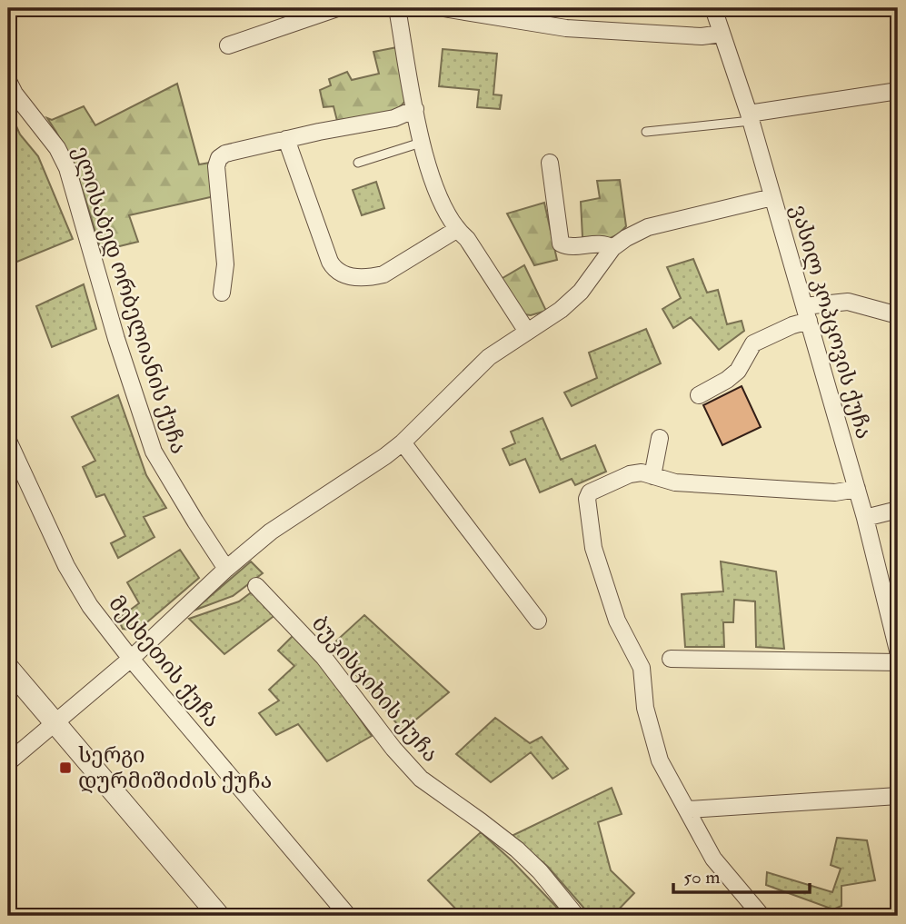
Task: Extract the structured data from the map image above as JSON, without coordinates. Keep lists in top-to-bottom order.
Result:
{
  "streets": {
    "street": [
      "ელისაბედ ორბელიანის ქუჩა",
      "ვასილ კოპცოვის ქუჩა",
      "მესხეთის ქუჩა",
      "ბუკისციხის ქუჩა"
    ]
  },
  "places": {
    "transit": ["სერგი დურმიშიძის ქუჩა"]
  },
  "scale_bar": "50 m"
}
